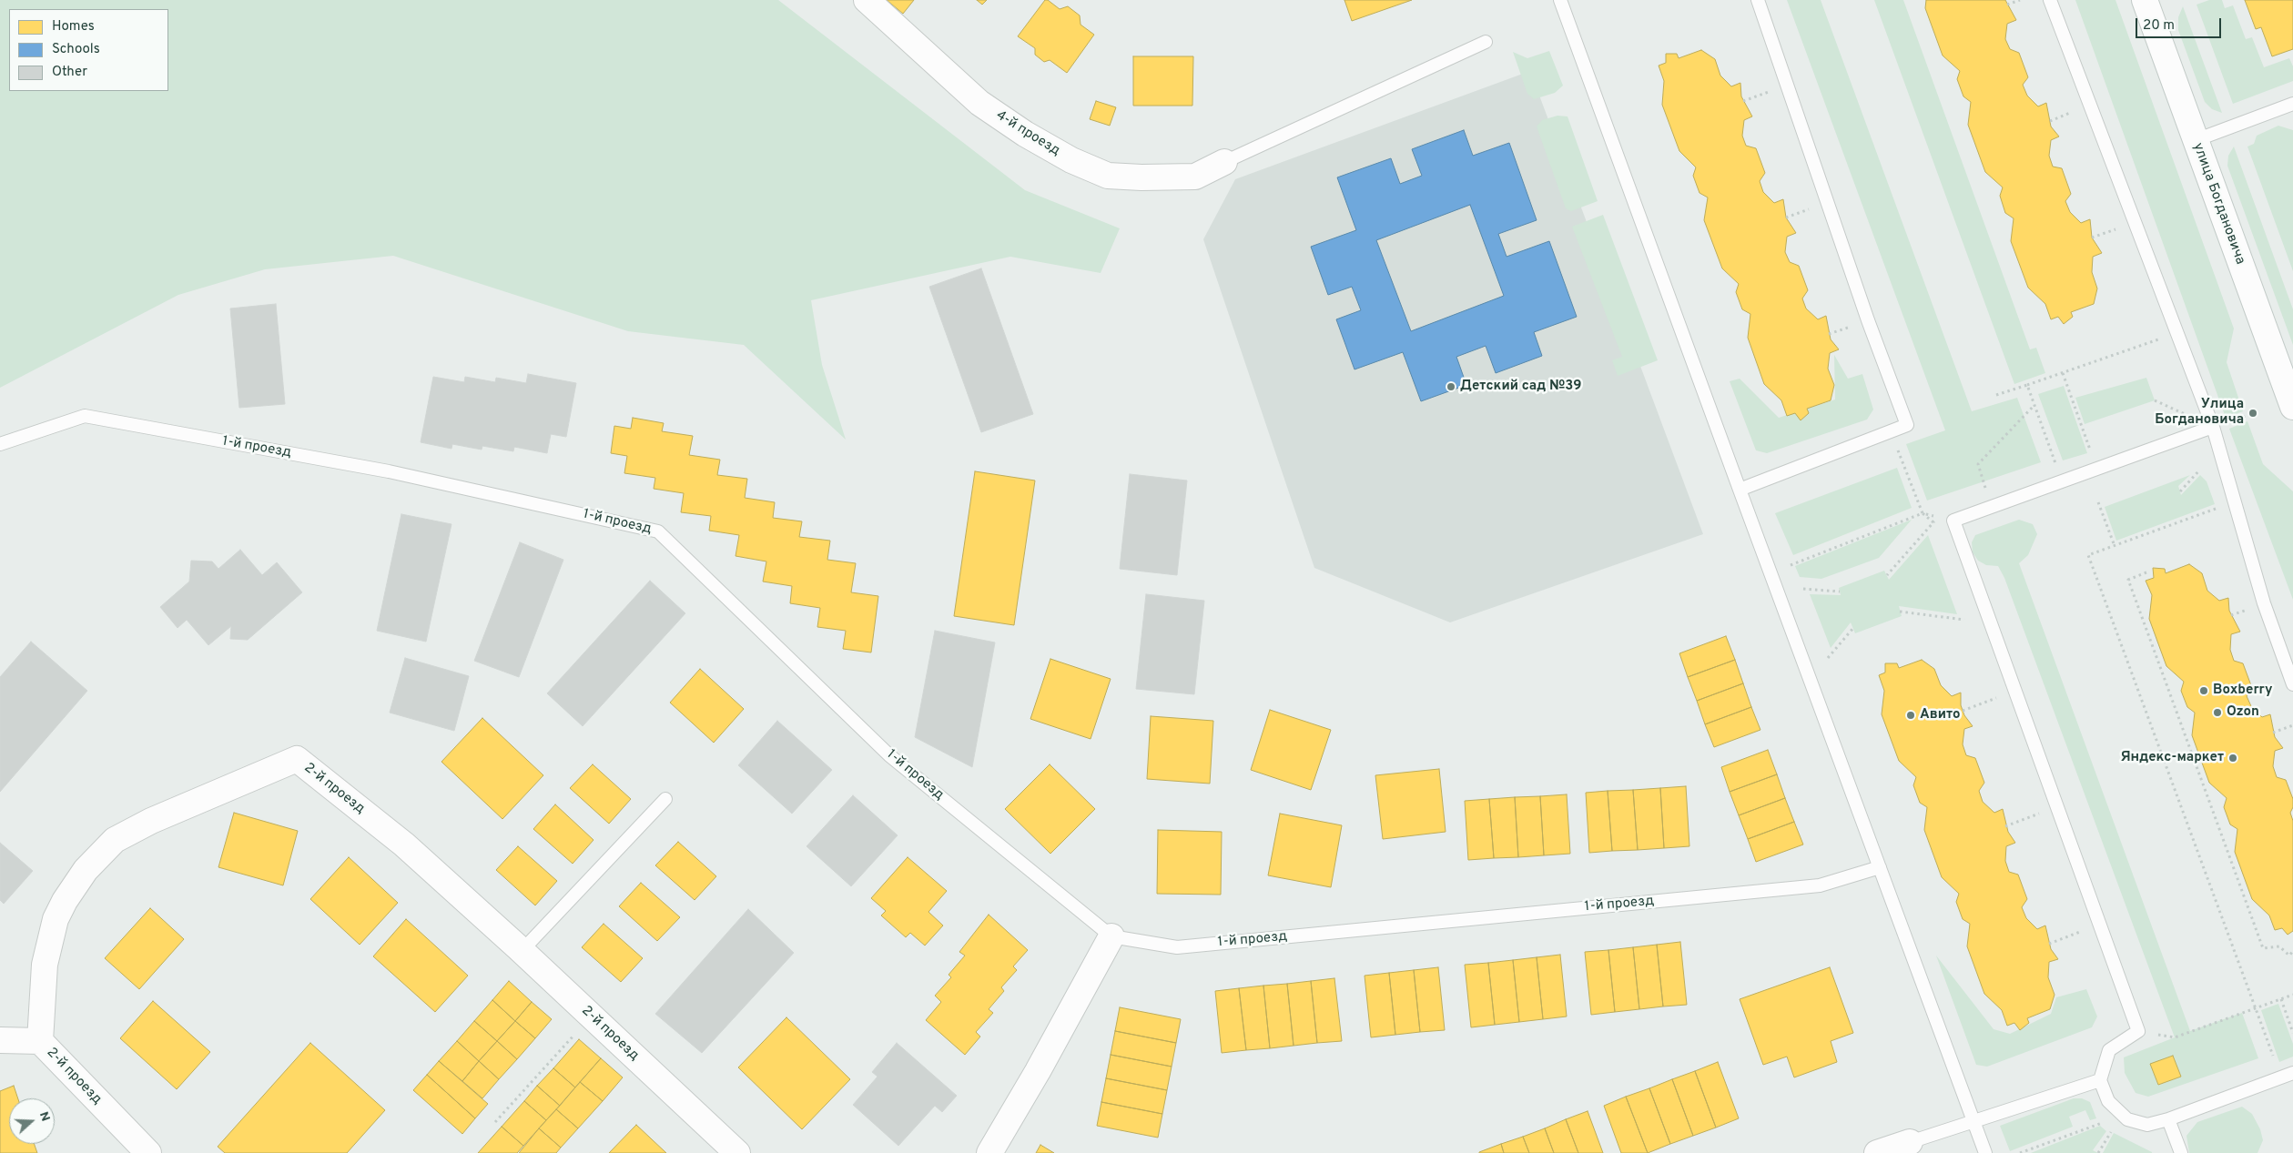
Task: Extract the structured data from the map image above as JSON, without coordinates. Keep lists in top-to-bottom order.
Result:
{
  "streets": {
    "street": ["4-й проезд", "улица Богдановича", "2-й проезд"],
    "lane": ["1-й проезд"]
  },
  "places": [
    "Детский сад №39",
    "Улица Богдановича",
    "Boxberry",
    "Ozon",
    "Авито",
    "Яндекс-маркет"
  ],
  "legend": ["Homes", "Schools", "Other"],
  "scale_bar": "20 m",
  "north": "right"
}
